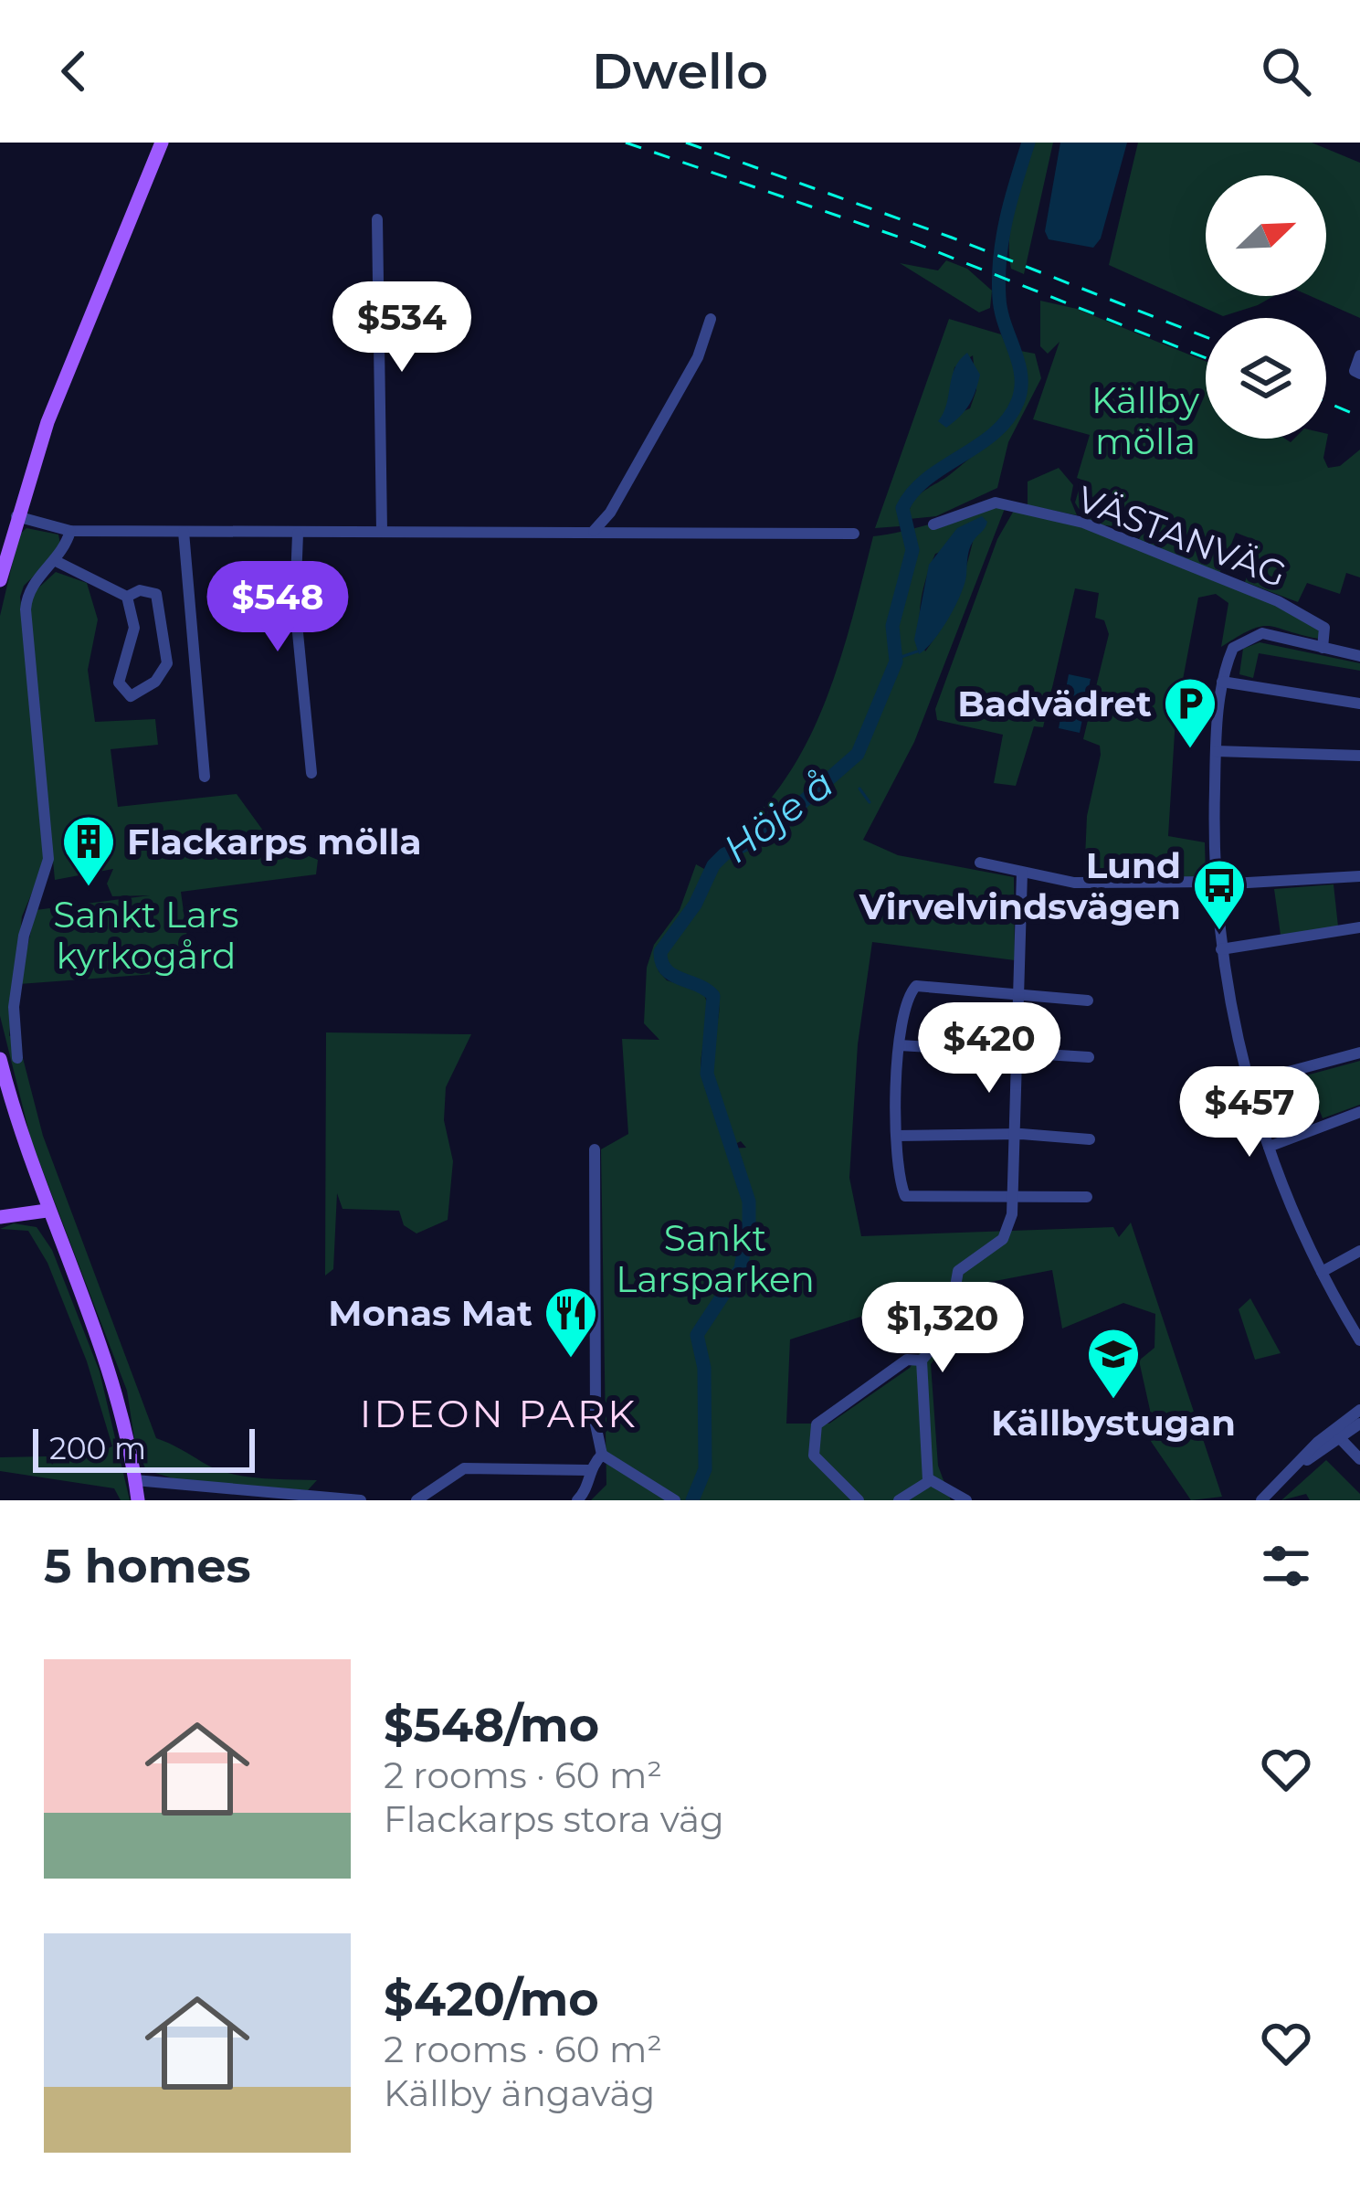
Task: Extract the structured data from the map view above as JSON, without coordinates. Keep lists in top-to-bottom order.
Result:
{
  "streets": {
    "street": ["VÄSTANVÄG"]
  },
  "districts": ["IDEON PARK"],
  "water": ["Höje å"],
  "parks": ["Källby mölla", "Sankt Lars kyrkogård", "Sankt Larsparken"],
  "places": {
    "parking": ["Badvädret"],
    "building": ["Flackarps mölla"],
    "bus stop": ["Lund Virvelvindsvägen"],
    "restaurant": ["Monas Mat"],
    "school or university": ["Källbystugan"]
  },
  "scale_bar": "200 m",
  "north": "top right",
  "page": {
    "header": "Dwello",
    "price": [
      "$534",
      "$548",
      "$420",
      "$457",
      "$1,320"
    ],
    "scale": "200 m",
    "heading": "5 homes",
    "list": [
      {
        "name": "$548/mo",
        "note": "2 rooms · 60 m² · Flackarps stora väg"
      },
      {
        "name": "$420/mo",
        "note": "2 rooms · 60 m² · Källby ängaväg"
      }
    ]
  }
}
